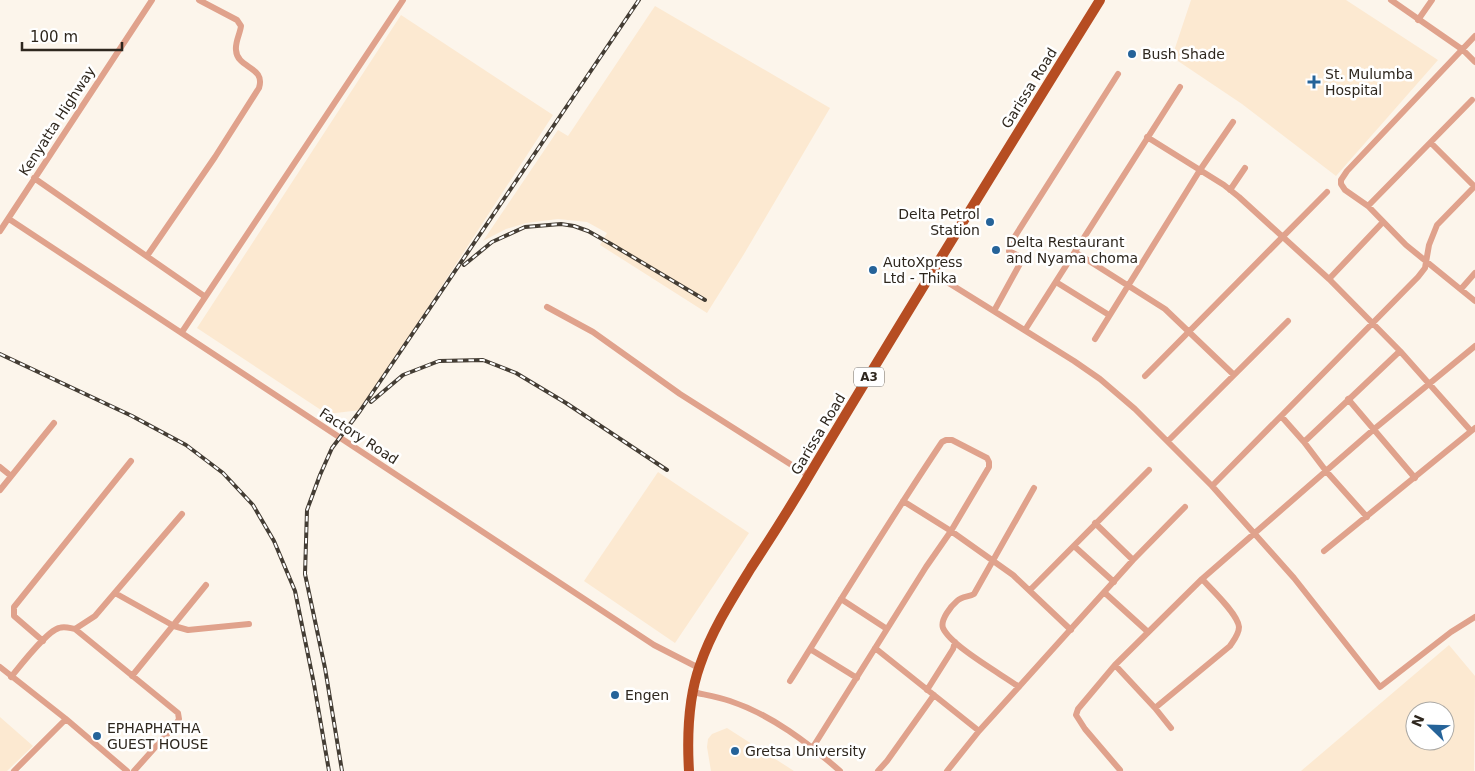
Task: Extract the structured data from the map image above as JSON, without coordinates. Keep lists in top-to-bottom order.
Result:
{
  "streets": {
    "highway": ["Garissa Road", "A3"],
    "street": ["Kenyatta Highway", "Factory Road"]
  },
  "crossings": [
    ["Garissa Road", "Factory Road"],
    ["Kenyatta Highway", "Factory Road"]
  ],
  "places": {
    "other": [
      "Bush Shade",
      "Delta Petrol Station",
      "Delta Restaurant and Nyama choma",
      "AutoXpress Ltd - Thika",
      "Engen",
      "EPHAPHATHA GUEST HOUSE",
      "Gretsa University"
    ],
    "health": ["St. Mulumba Hospital"]
  },
  "scale_bar": "100 m",
  "north": "top left"
}
